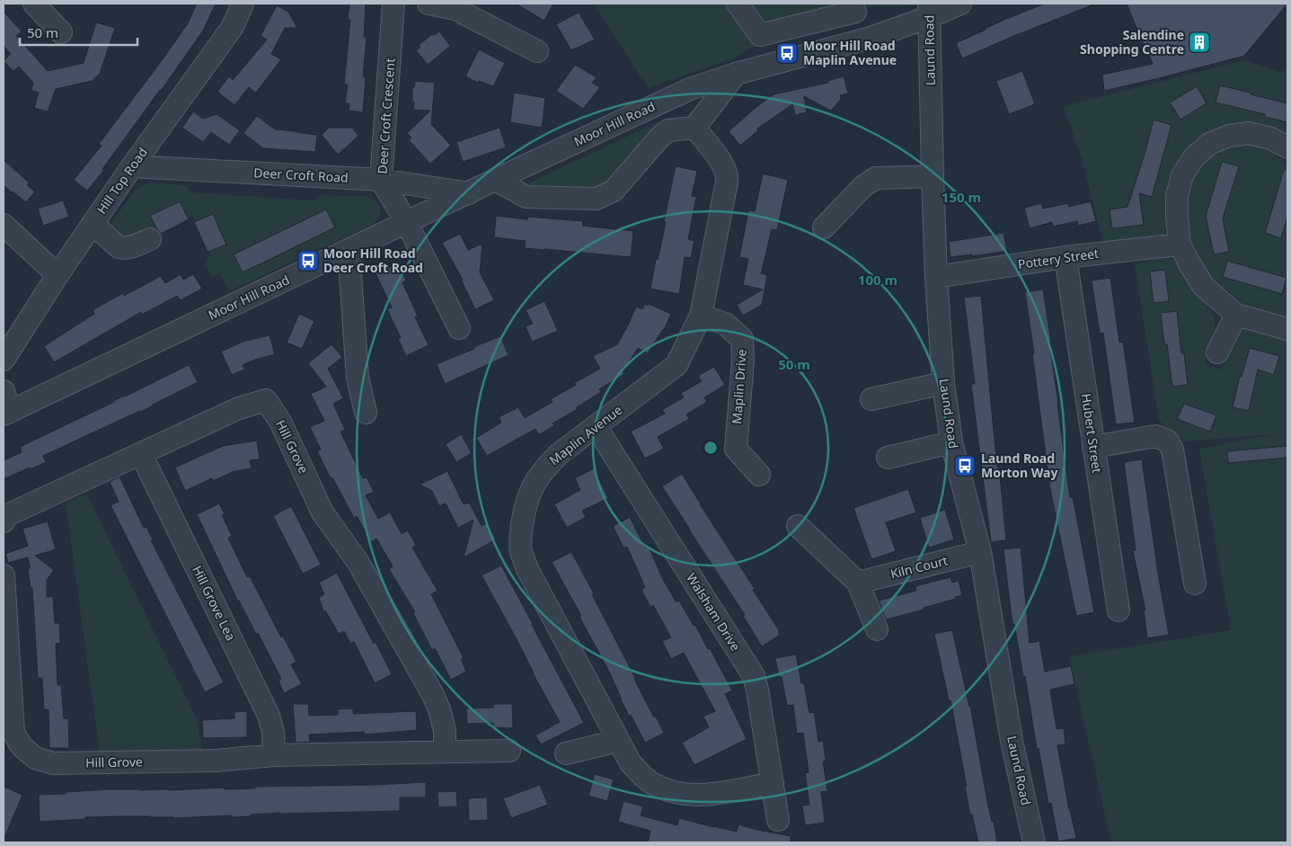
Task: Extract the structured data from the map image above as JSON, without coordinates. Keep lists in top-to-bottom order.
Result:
{
  "streets": {
    "street": [
      "Laund Road",
      "Deer Croft Crescent",
      "Moor Hill Road",
      "Deer Croft Road",
      "Hill Top Road",
      "Pottery Street",
      "Maplin Drive",
      "Hubert Street",
      "Maplin Avenue",
      "Hill Grove",
      "Kiln Court",
      "Hill Grove Lea",
      "Walsham Drive"
    ]
  },
  "crossings": [
    ["Laund Road", "Moor Hill Road"],
    ["Laund Road", "Pottery Street"],
    ["Laund Road", "Kiln Court"],
    ["Deer Croft Crescent", "Moor Hill Road"],
    ["Deer Croft Crescent", "Deer Croft Road"],
    ["Moor Hill Road", "Deer Croft Road"],
    ["Deer Croft Road", "Hill Top Road"],
    ["Pottery Street", "Hubert Street"],
    ["Maplin Drive", "Maplin Avenue"],
    ["Maplin Avenue", "Walsham Drive"],
    ["Hill Grove", "Hill Grove Lea"]
  ],
  "places": {
    "building": ["Salendine Shopping Centre"],
    "bus stop": ["Moor Hill Road Maplin Avenue", "Moor Hill Road Deer Croft Road", "Laund Road Morton Way"]
  },
  "scale_bar": "50 m",
  "rings": ["150 m", "100 m", "50 m"]
}
